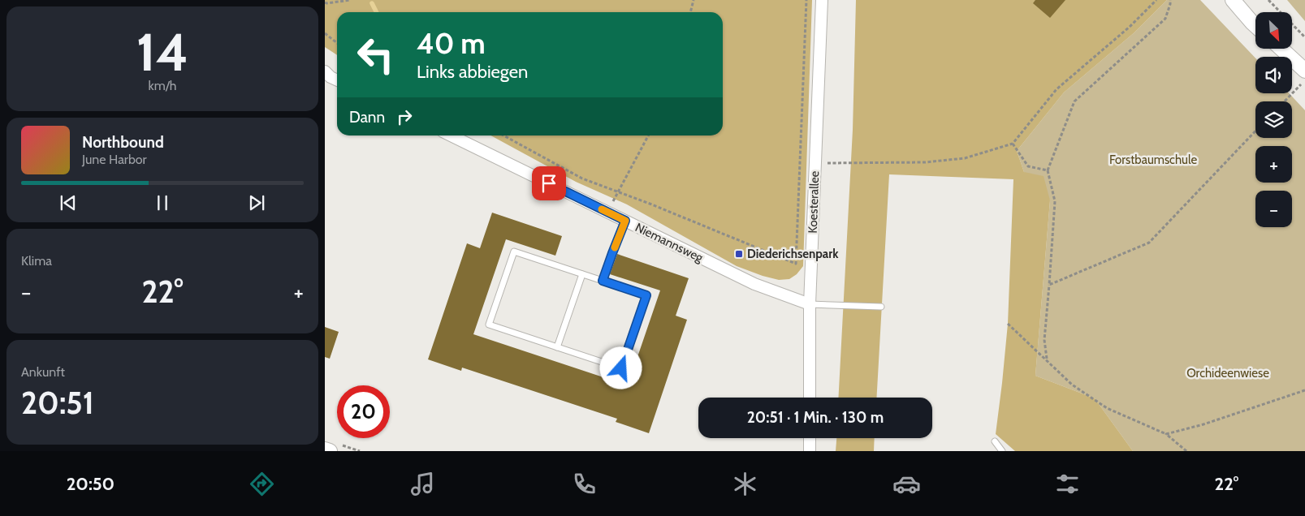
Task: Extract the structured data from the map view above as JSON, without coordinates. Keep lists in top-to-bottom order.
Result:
{
  "streets": {
    "street": ["Koesterallee", "Niemannsweg"]
  },
  "crossings": [
    ["Koesterallee", "Niemannsweg"]
  ],
  "parks": ["Forstbaumschule", "Orchideenwiese"],
  "places": {
    "transit": ["Diederichsenpark"]
  },
  "north": "bottom right",
  "page": {
    "tile": [
      ["14", "km/h"],
      "Klima",
      ["Ankunft", "20:51"]
    ],
    "map_buttons": ["+", "−"],
    "turn": ["40 m", "Links abbiegen"],
    "then": "Dann",
    "song": ["Northbound", "June Harbor"],
    "heat": ["−", "22°", "+"],
    "limit": "20",
    "trip": "20:51 · 1 Min. · 130 m",
    "tabs": ["20:50", "22°"]
  }
}
